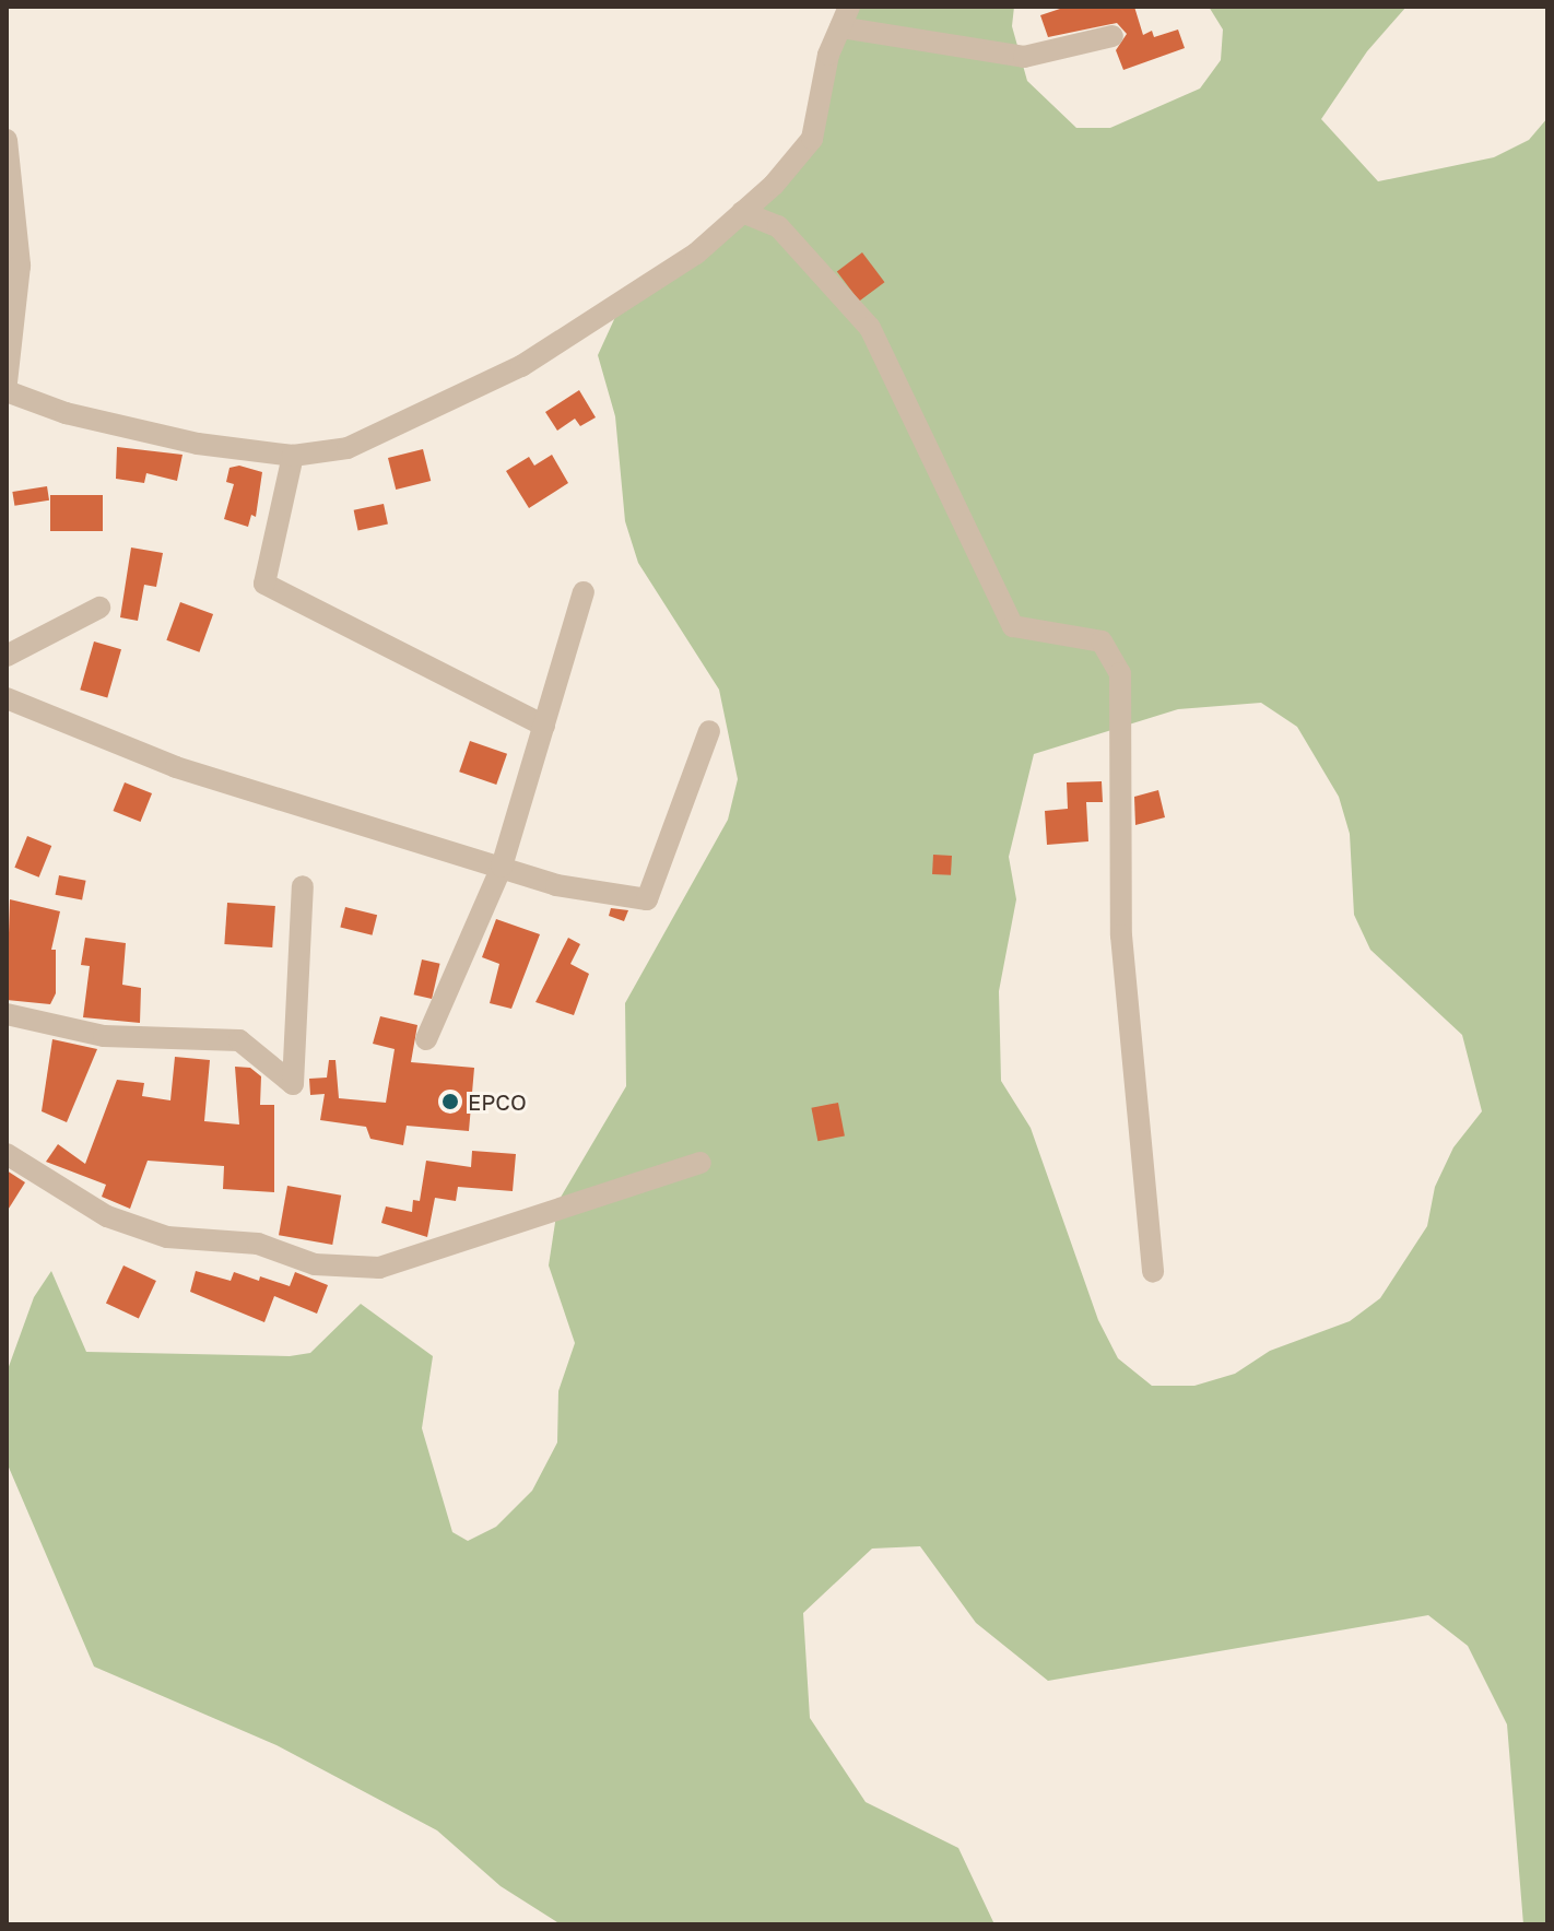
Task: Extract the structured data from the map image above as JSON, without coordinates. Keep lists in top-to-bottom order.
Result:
{
  "places": ["EPCO"]
}
